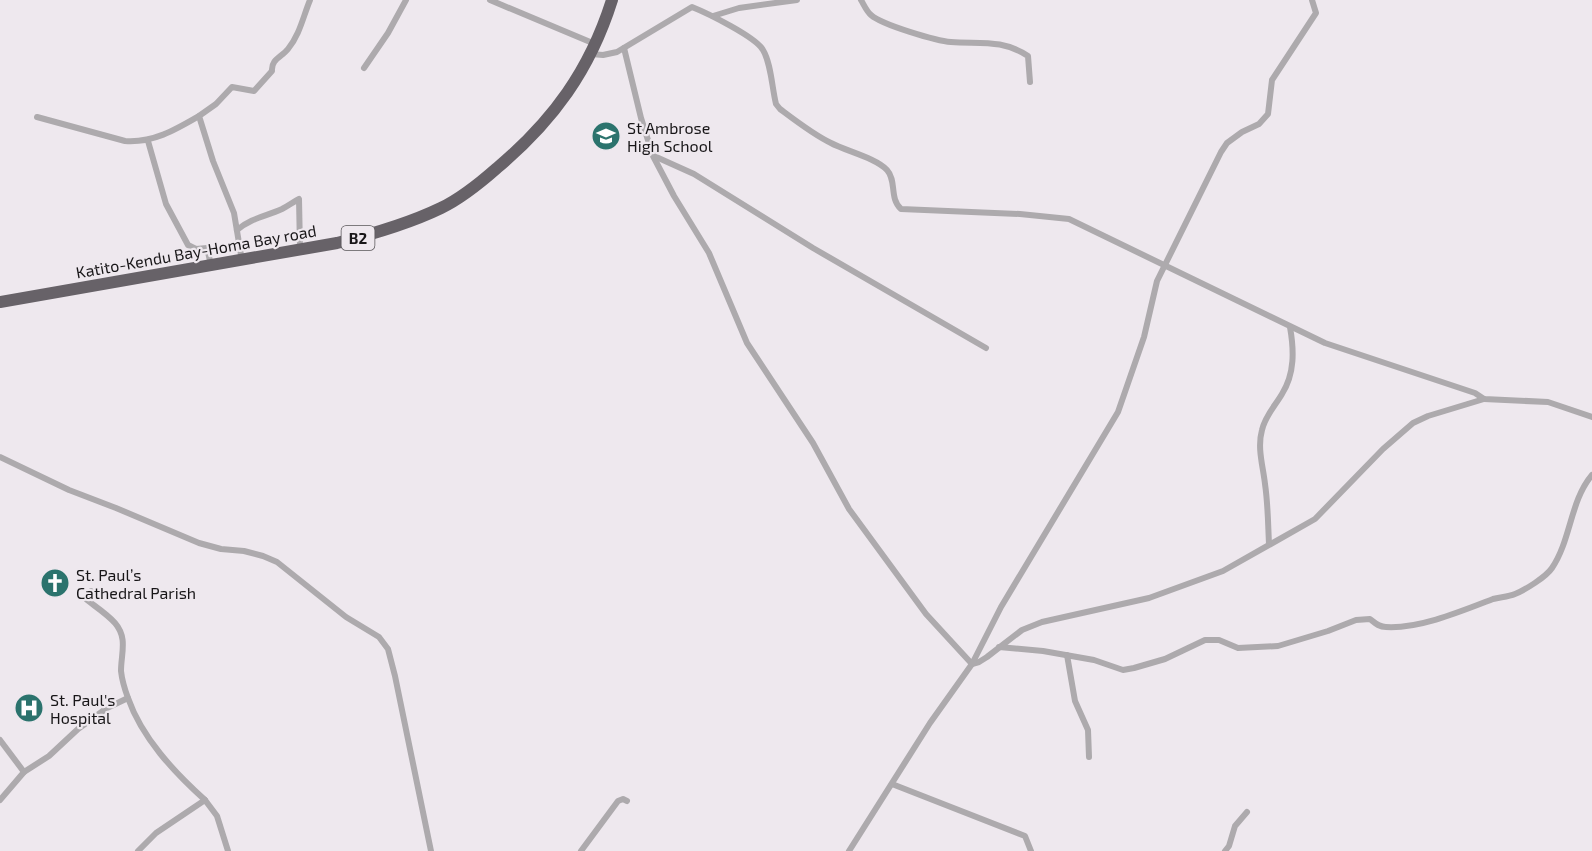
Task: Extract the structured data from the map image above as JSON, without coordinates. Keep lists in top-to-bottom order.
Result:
{
  "streets": {
    "highway": ["B2", "Katito-Kendu Bay-Homa Bay road"]
  },
  "places": {
    "school or university": ["St Ambrose High School"],
    "church": ["St. Paul’s Cathedral Parish"],
    "hospital": ["St. Paul's Hospital"]
  }
}
